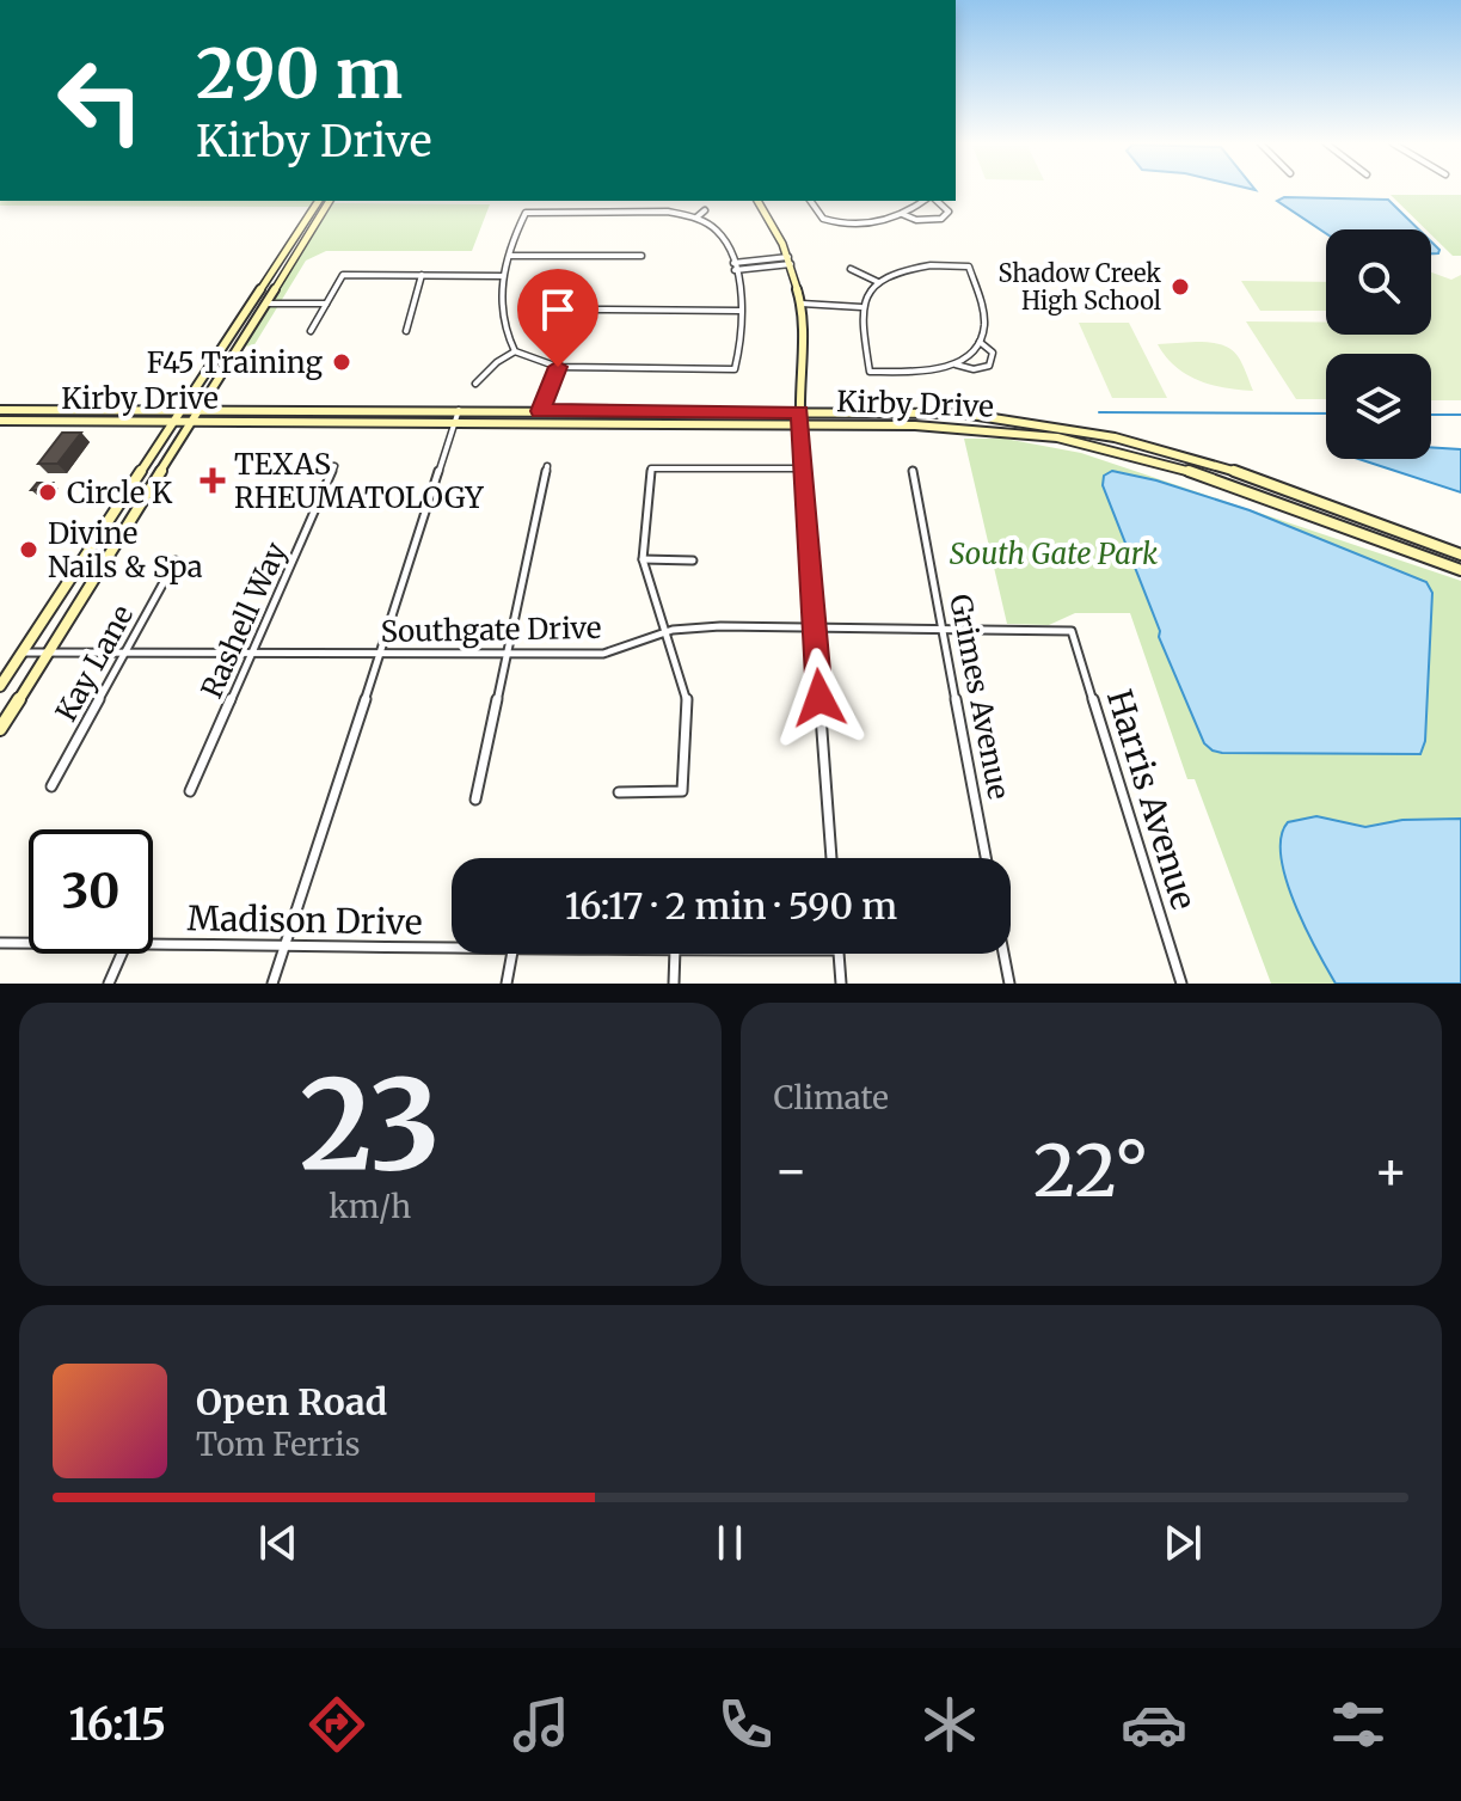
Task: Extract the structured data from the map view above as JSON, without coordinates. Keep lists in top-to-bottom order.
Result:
{
  "streets": {
    "main road": ["Kirby Drive"],
    "street": [
      "Rashell Way",
      "Southgate Drive",
      "Kay Lane",
      "Grimes Avenue",
      "Harris Avenue",
      "Madison Drive"
    ]
  },
  "crossings": [
    ["Rashell Way", "Southgate Drive"],
    ["Southgate Drive", "Kay Lane"],
    ["Southgate Drive", "Grimes Avenue"],
    ["Southgate Drive", "Harris Avenue"]
  ],
  "parks": ["South Gate Park"],
  "places": {
    "other": [
      "Shadow Creek High School",
      "F45 Training",
      "Circle K",
      "Divine Nails & Spa"
    ],
    "health": ["TEXAS RHEUMATOLOGY"]
  },
  "page": {
    "turn": ["290 m", "Kirby Drive"],
    "limit": "30",
    "trip": "16:17 · 2 min · 590 m",
    "tile": [
      ["23", "km/h"],
      "Climate"
    ],
    "heat": ["−", "22°", "+"],
    "song": ["Open Road", "Tom Ferris"],
    "tabs": "16:15"
  }
}
